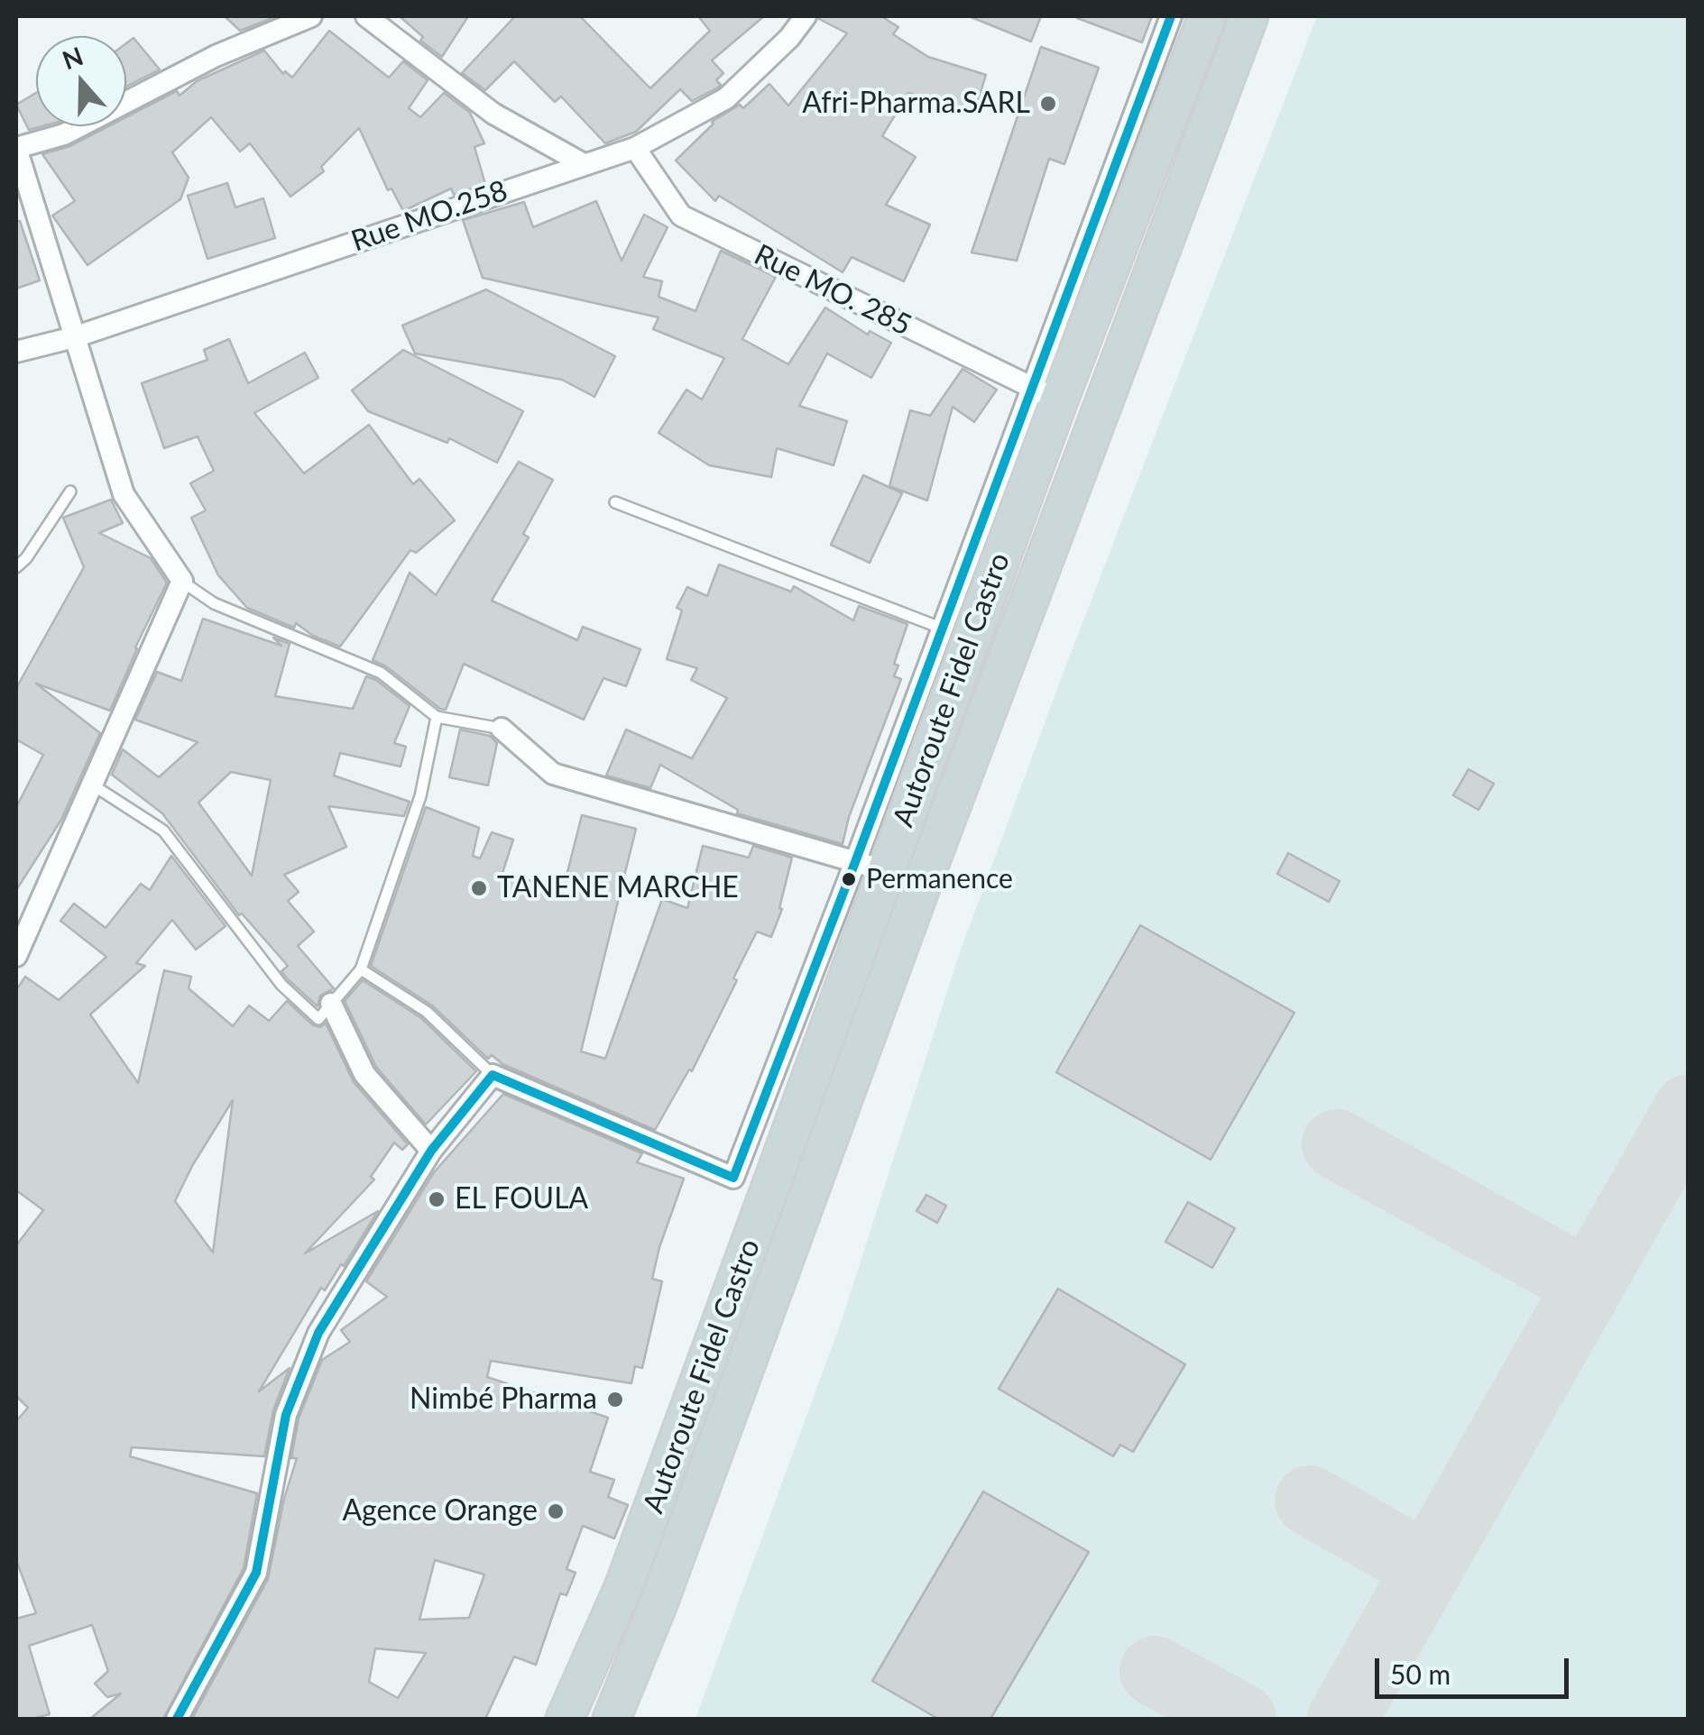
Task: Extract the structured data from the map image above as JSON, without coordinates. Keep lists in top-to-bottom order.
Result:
{
  "streets": {
    "highway": ["Autoroute Fidel Castro"],
    "street": ["Rue MO.258", "Rue MO. 285"]
  },
  "crossings": [
    ["Rue MO.258", "Rue MO. 285"],
    ["Rue MO. 285", "Autoroute Fidel Castro"]
  ],
  "places": [
    "Afri-Pharma.SARL",
    "Permanence",
    "TANENE MARCHE",
    "EL FOULA",
    "Nimbé Pharma",
    "Agence Orange"
  ],
  "scale_bar": "50 m",
  "north": "top"
}
